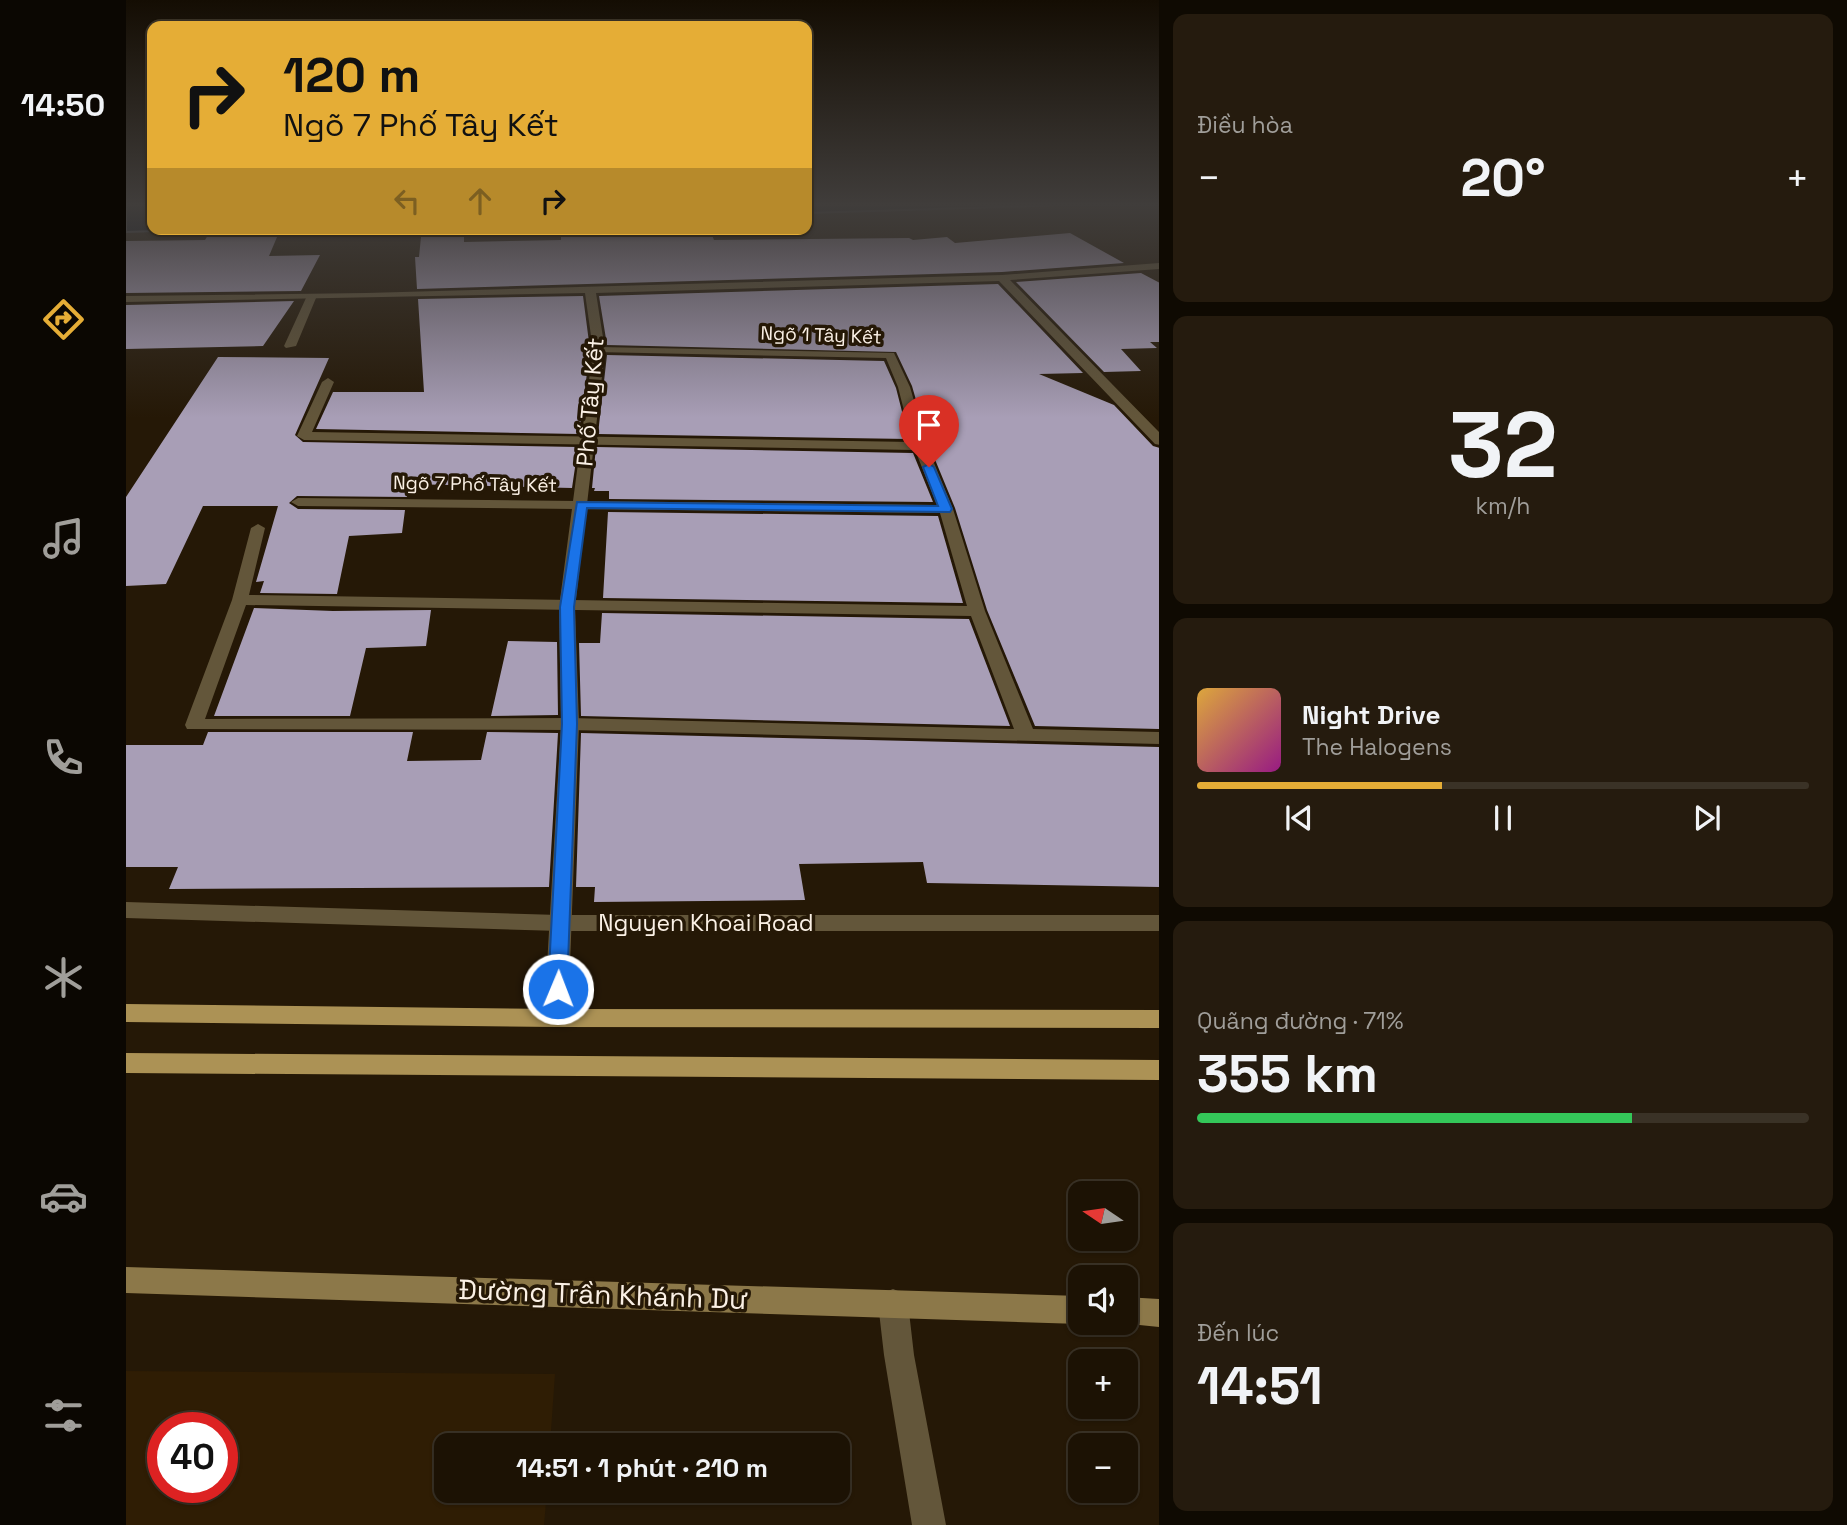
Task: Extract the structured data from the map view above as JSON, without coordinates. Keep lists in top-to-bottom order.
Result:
{
  "streets": {
    "main road": ["Đường Trần Khánh Dư"],
    "street": [
      "Ngõ 1 Tây Kết",
      "Phố Tây Kết",
      "Ngõ 7 Phố Tây Kết",
      "Nguyen Khoai Road"
    ]
  },
  "crossings": [
    ["Ngõ 1 Tây Kết", "Phố Tây Kết"],
    ["Ngõ 1 Tây Kết", "Ngõ 7 Phố Tây Kết"],
    ["Phố Tây Kết", "Ngõ 7 Phố Tây Kết"],
    ["Phố Tây Kết", "Nguyen Khoai Road"]
  ],
  "north": "left",
  "page": {
    "tabs": "14:50",
    "tile": [
      "Điều hòa",
      ["32", "km/h"],
      ["Quãng đường · 71%", "355 km"],
      ["Đến lúc", "14:51"]
    ],
    "turn": ["120 m", "Ngõ 7 Phố Tây Kết"],
    "heat": ["−", "20°", "+"],
    "song": ["Night Drive", "The Halogens"],
    "map_buttons": ["+", "−"],
    "limit": "40",
    "trip": "14:51 · 1 phút · 210 m"
  }
}
